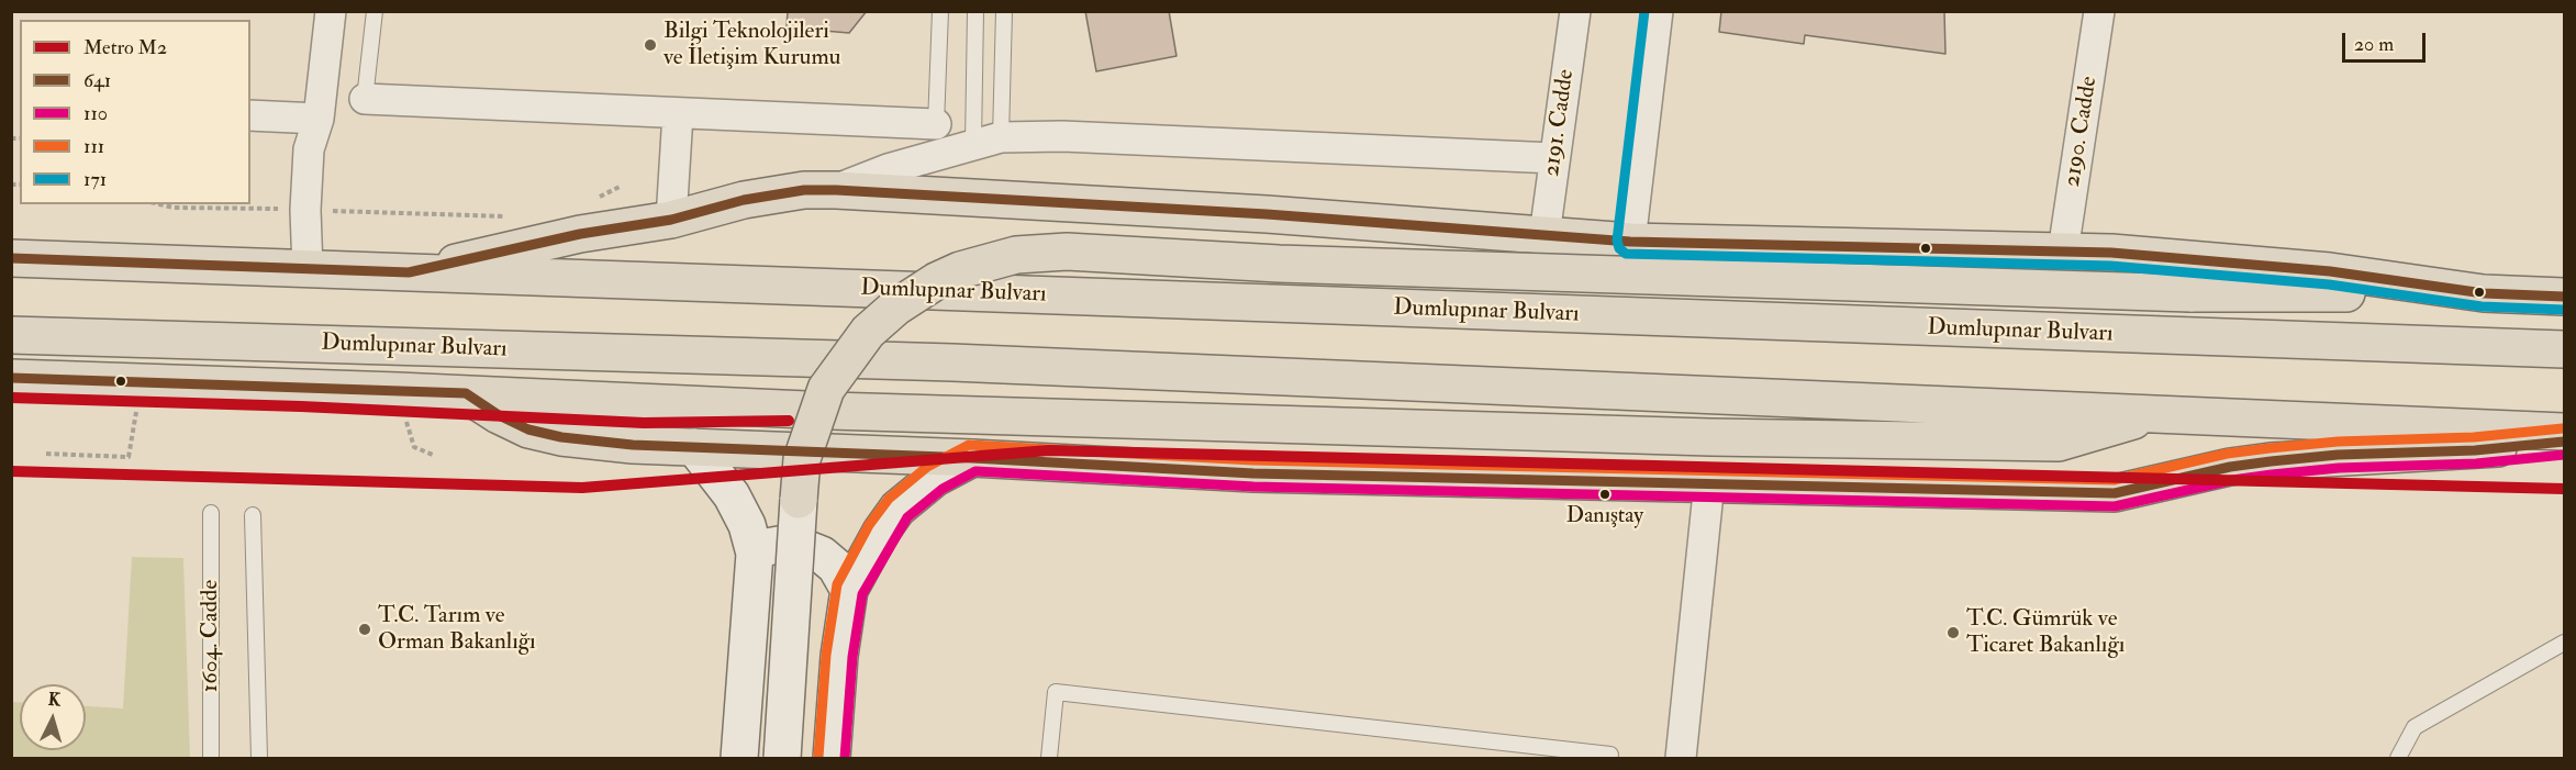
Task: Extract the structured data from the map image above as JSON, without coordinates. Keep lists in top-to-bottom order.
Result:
{
  "streets": {
    "highway": ["Dumlupınar Bulvarı"],
    "street": ["2191. Cadde", "2190. Cadde"],
    "lane": ["1604. Cadde"]
  },
  "crossings": [
    ["2191. Cadde", "Dumlupınar Bulvarı"],
    ["2190. Cadde", "Dumlupınar Bulvarı"]
  ],
  "places": [
    "Bilgi Teknolojileri ve İletişim Kurumu",
    "Danıştay",
    "T.C. Tarım ve Orman Bakanlığı",
    "T.C. Gümrük ve Ticaret Bakanlığı"
  ],
  "lines": [
    "transit line 171",
    "transit line 641",
    "metro line M2",
    "transit line 111",
    "transit line 110"
  ],
  "legend": [
    "Metro M2",
    "641",
    "110",
    "111",
    "171"
  ],
  "scale_bar": "20 m",
  "north": "top"
}
